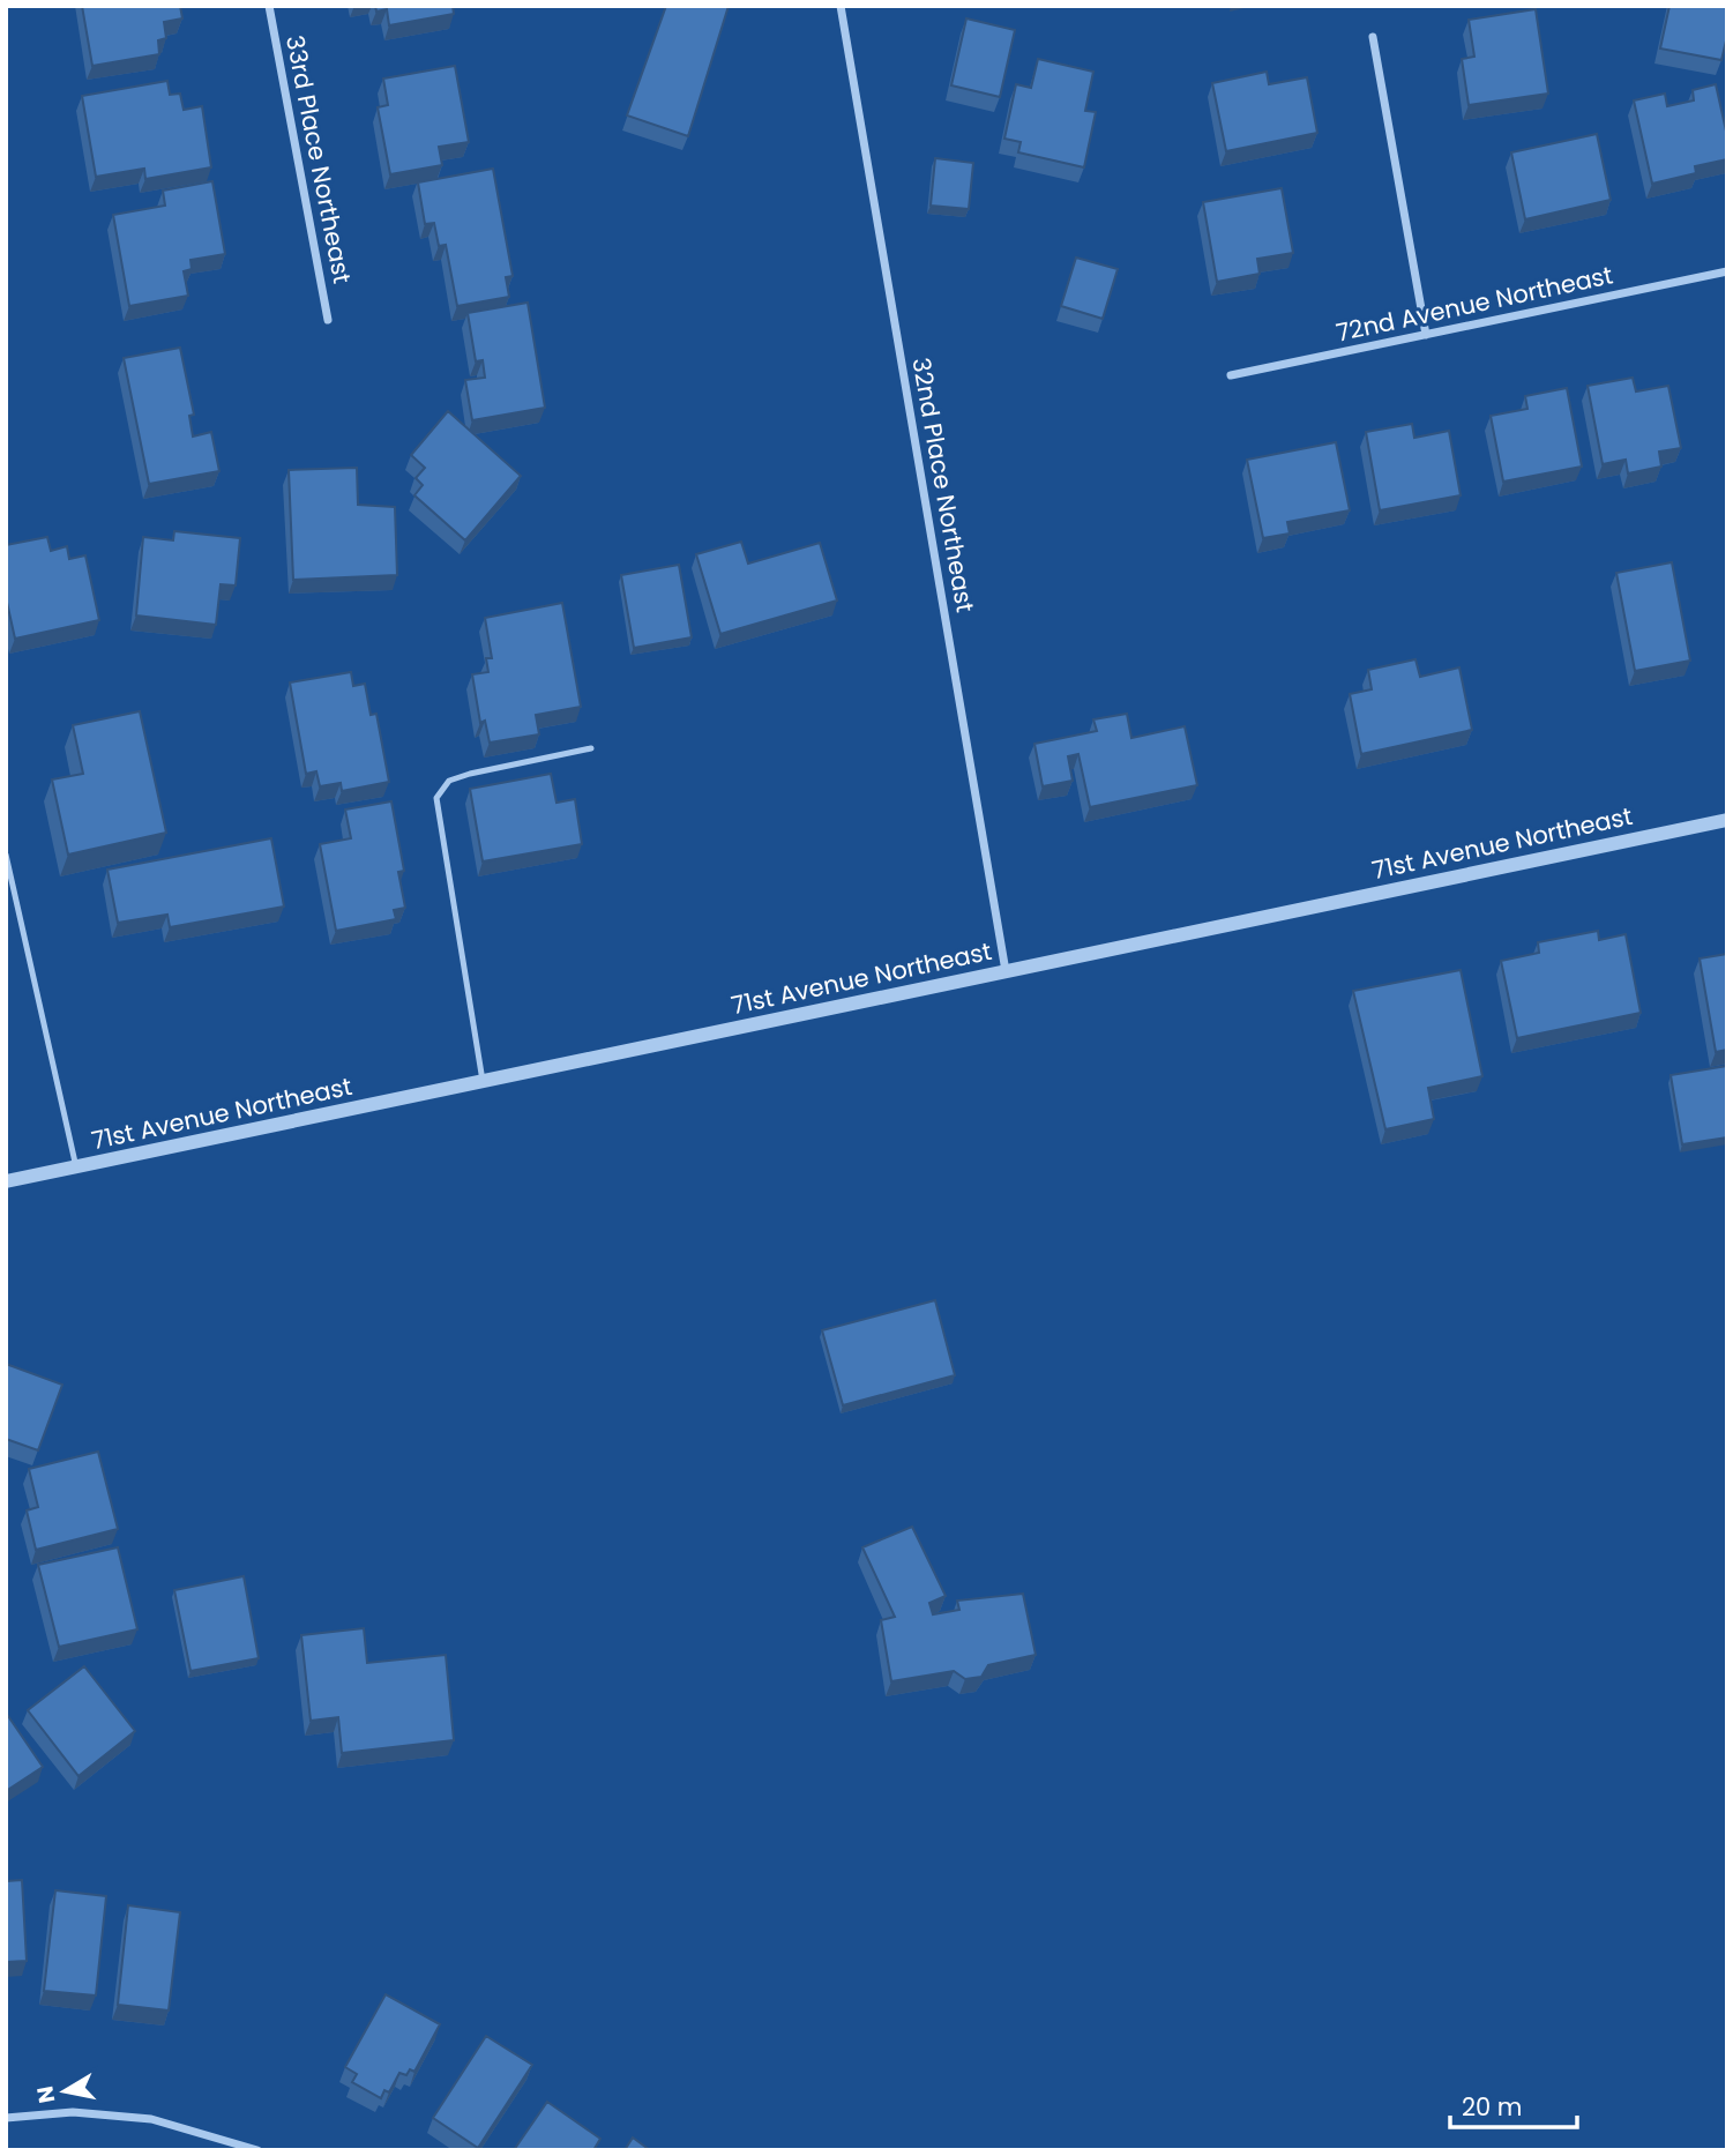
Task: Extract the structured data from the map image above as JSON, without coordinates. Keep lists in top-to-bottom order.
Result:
{
  "streets": {
    "street": [
      "33rd Place Northeast",
      "72nd Avenue Northeast",
      "32nd Place Northeast",
      "71st Avenue Northeast"
    ]
  },
  "crossings": [
    ["32nd Place Northeast", "71st Avenue Northeast"]
  ],
  "scale_bar": "20 m",
  "north": "left"
}
